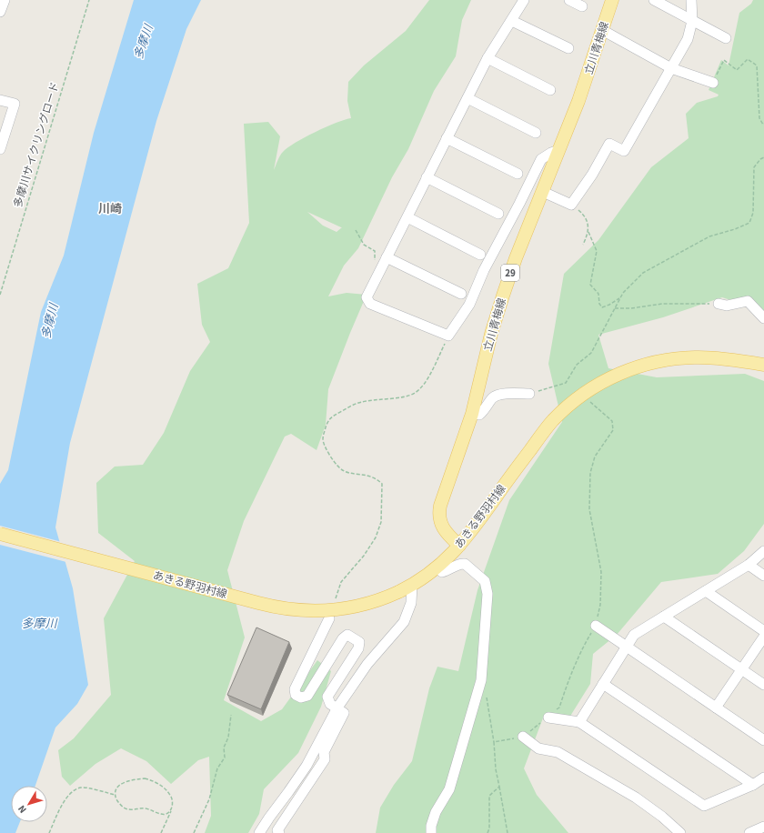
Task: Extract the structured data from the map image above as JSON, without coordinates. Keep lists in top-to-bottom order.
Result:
{
  "streets": {
    "main road": ["立川青梅線", "29", "あきる野羽村線"],
    "path": ["多摩川サイクリングロード"]
  },
  "crossings": [
    ["立川青梅線", "あきる野羽村線"]
  ],
  "districts": ["川崎"],
  "water": ["多摩川"],
  "north": "bottom left"
}
